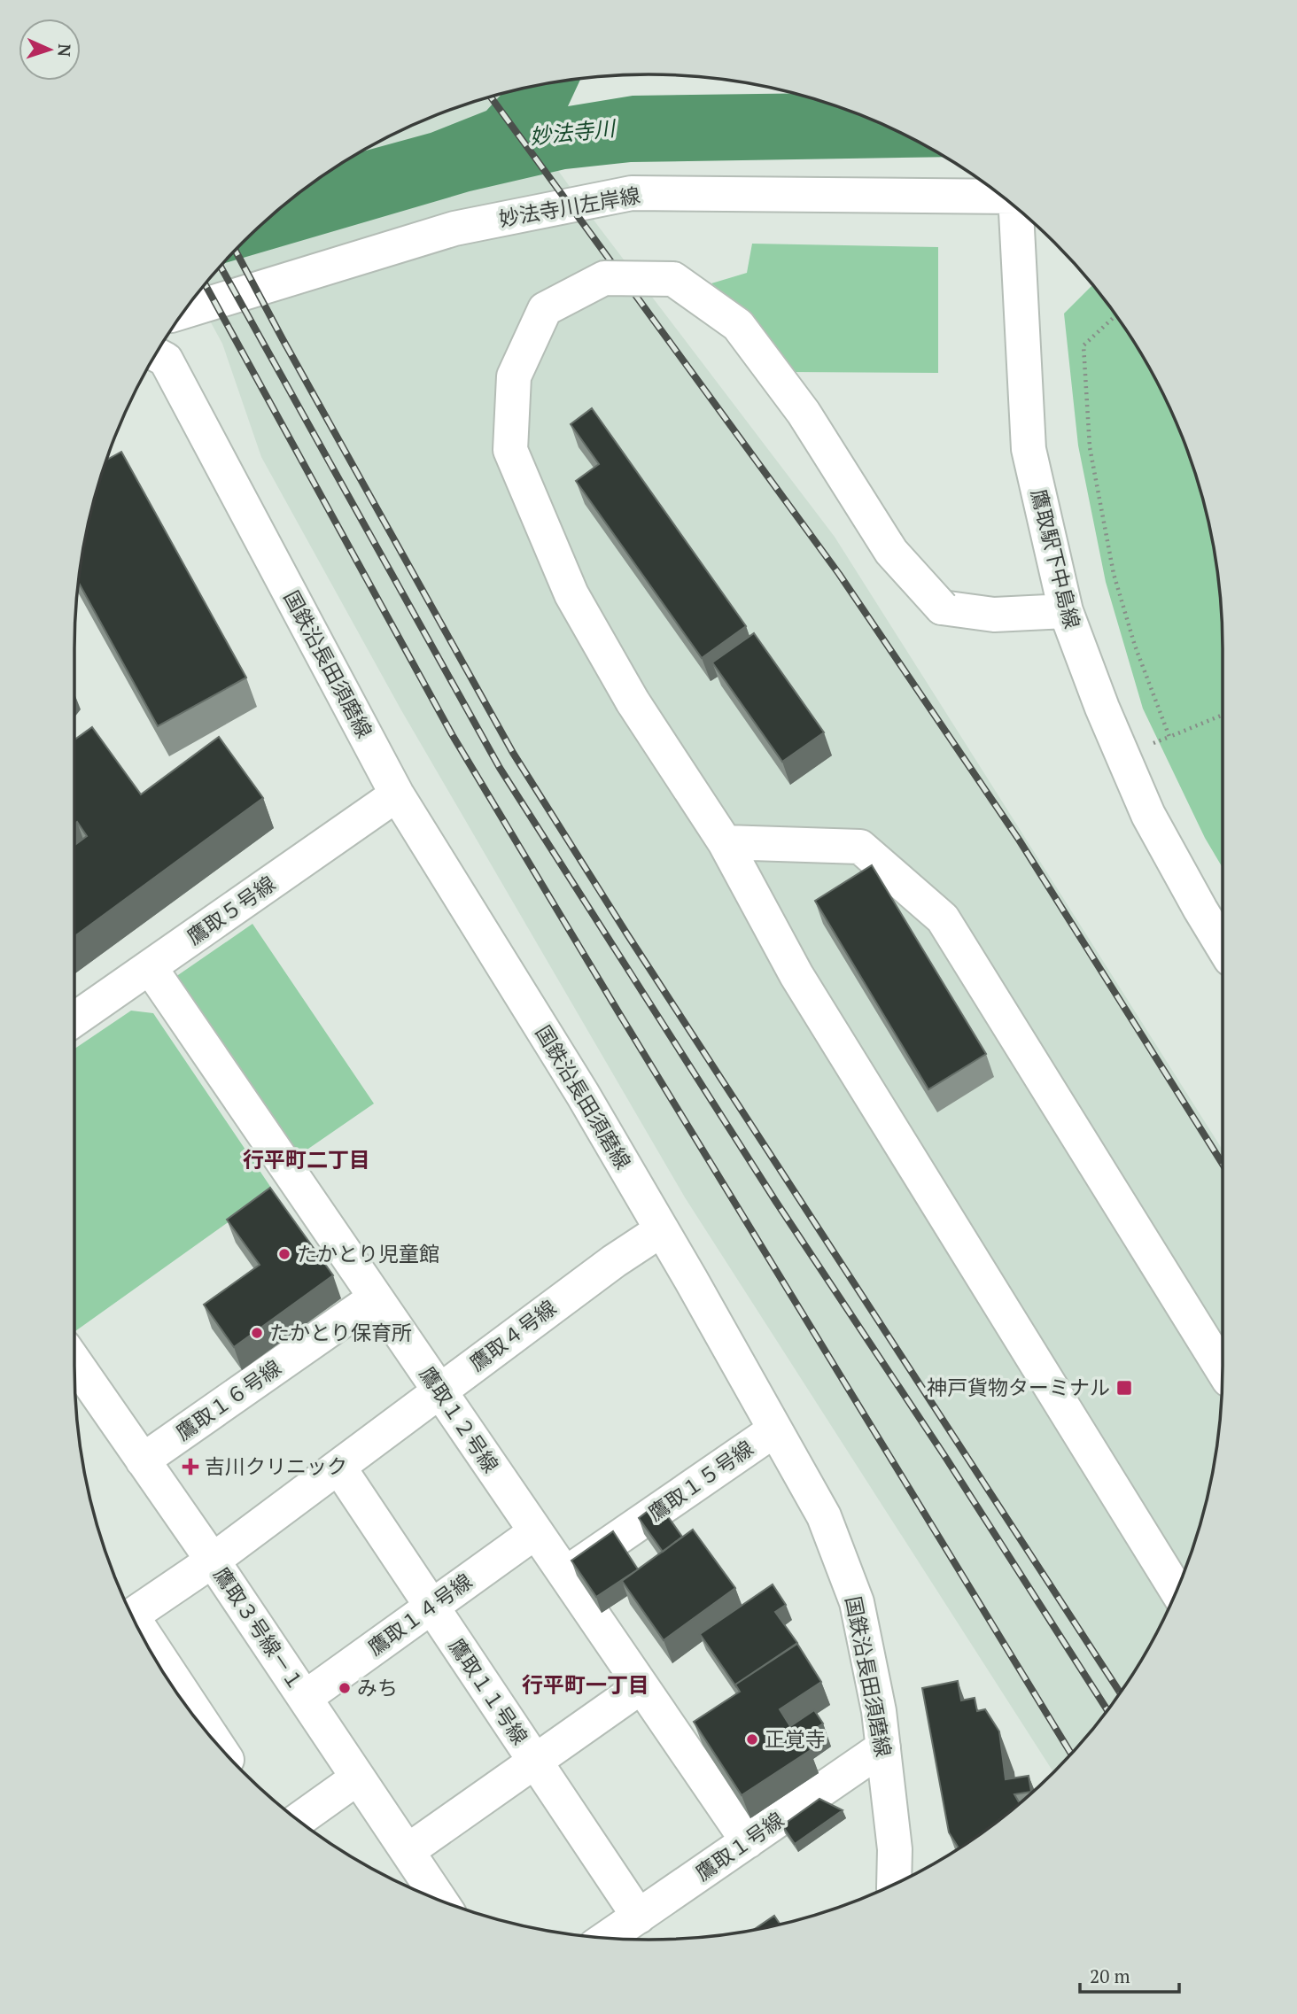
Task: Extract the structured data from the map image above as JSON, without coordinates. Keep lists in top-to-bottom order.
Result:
{
  "streets": {
    "street": [
      "妙法寺川左岸線",
      "鷹取駅下中島線",
      "国鉄沿長田須磨線",
      "鷹取５号線",
      "鷹取４号線",
      "鷹取１６号線",
      "鷹取１２号線",
      "鷹取１５号線",
      "鷹取１４号線",
      "鷹取３号線－１",
      "鷹取１１号線",
      "鷹取１号線"
    ]
  },
  "crossings": [
    ["国鉄沿長田須磨線", "鷹取５号線"],
    ["国鉄沿長田須磨線", "鷹取４号線"],
    ["国鉄沿長田須磨線", "鷹取１５号線"],
    ["国鉄沿長田須磨線", "鷹取１号線"],
    ["鷹取５号線", "鷹取１２号線"],
    ["鷹取４号線", "鷹取１２号線"],
    ["鷹取４号線", "鷹取３号線－１"],
    ["鷹取４号線", "鷹取１１号線"],
    ["鷹取１６号線", "鷹取１２号線"],
    ["鷹取１６号線", "鷹取３号線－１"],
    ["鷹取１２号線", "鷹取１５号線"],
    ["鷹取１２号線", "鷹取１４号線"],
    ["鷹取１２号線", "鷹取１号線"],
    ["鷹取１４号線", "鷹取３号線－１"],
    ["鷹取１４号線", "鷹取１１号線"],
    ["鷹取１１号線", "鷹取１号線"]
  ],
  "districts": ["行平町二丁目", "行平町一丁目"],
  "water": ["妙法寺川"],
  "places": {
    "other": [
      "たかとり児童館",
      "たかとり保育所",
      "みち",
      "正覚寺"
    ],
    "transit": ["神戸貨物ターミナル"],
    "health": ["吉川クリニック"]
  },
  "scale_bar": "20 m",
  "north": "right"
}
